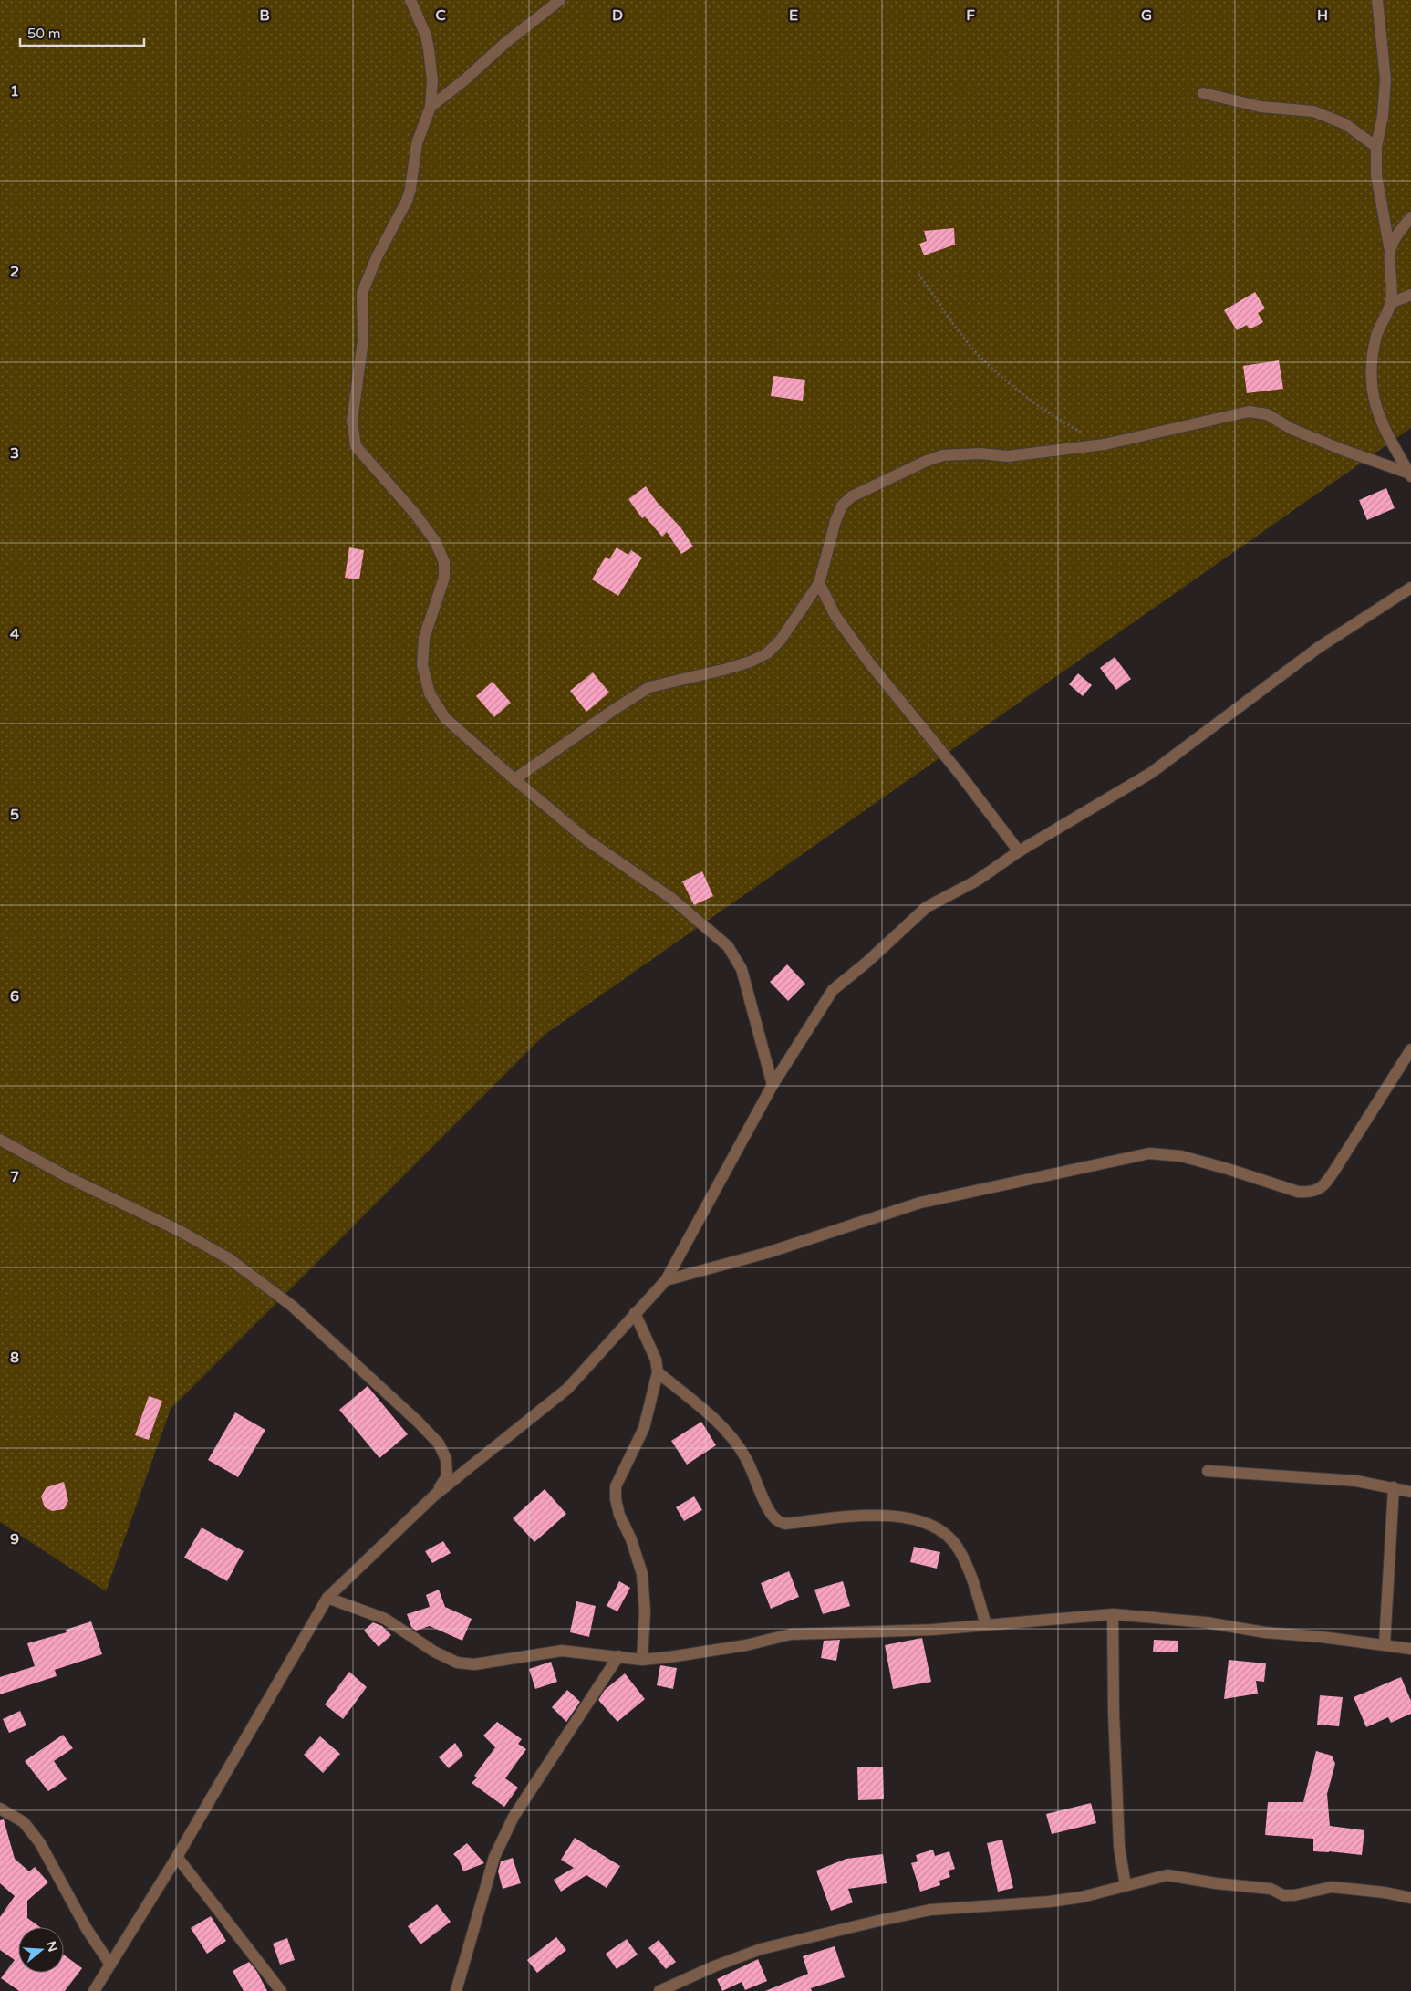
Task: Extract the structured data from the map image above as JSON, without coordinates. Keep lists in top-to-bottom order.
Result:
{
  "scale_bar": "50 m",
  "north": "right",
  "grid": {
    "columns": [
      "B",
      "C",
      "D",
      "E",
      "F",
      "G",
      "H"
    ],
    "rows": [
      "1",
      "2",
      "3",
      "4",
      "5",
      "6",
      "7",
      "8",
      "9"
    ]
  }
}
